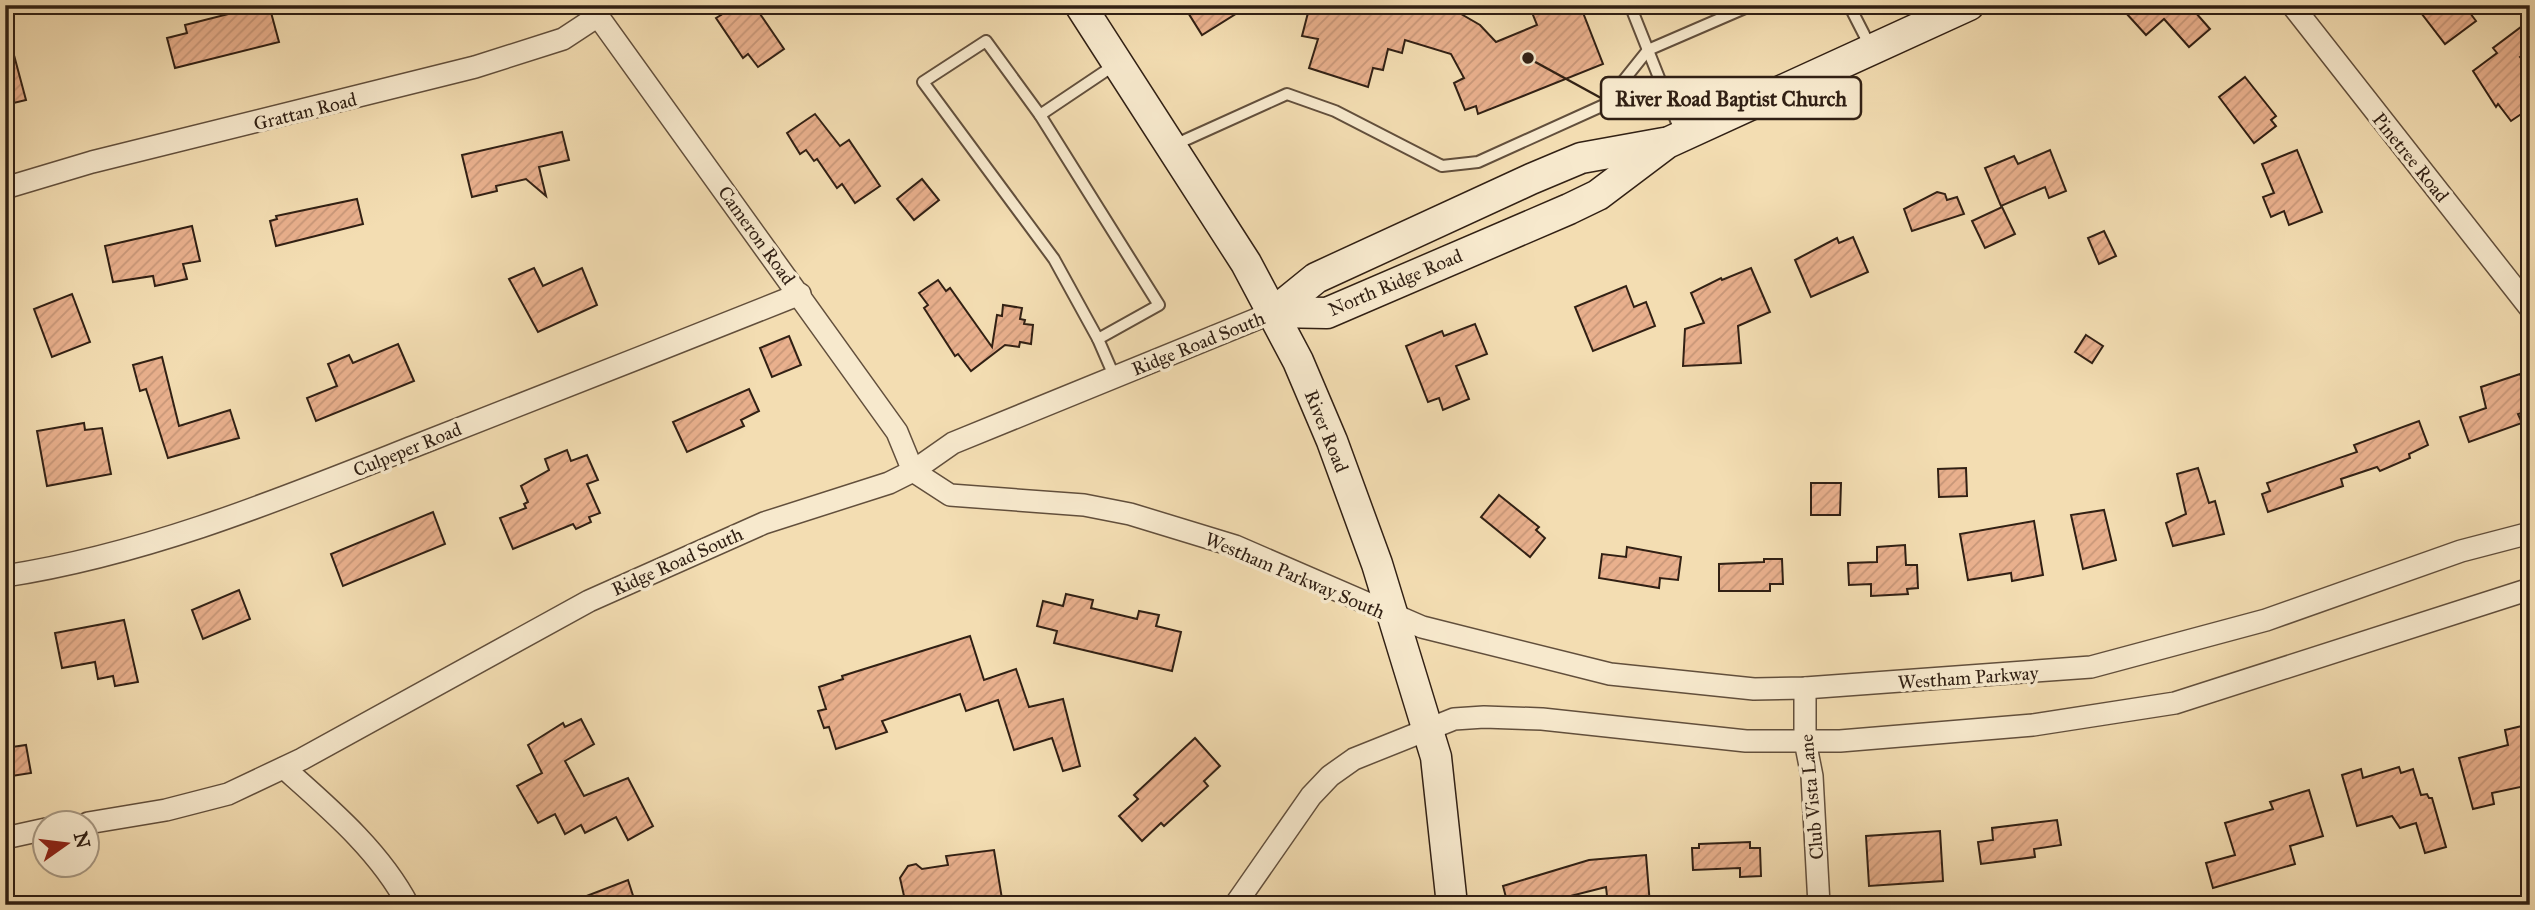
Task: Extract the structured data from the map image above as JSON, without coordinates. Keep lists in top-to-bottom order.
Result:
{
  "streets": {
    "main road": ["North Ridge Road", "River Road"],
    "street": [
      "Grattan Road",
      "Pinetree Road",
      "Cameron Road",
      "Ridge Road South",
      "Culpeper Road",
      "Westham Parkway South",
      "Westham Parkway",
      "Club Vista Lane"
    ]
  },
  "crossings": [
    ["Grattan Road", "Cameron Road"],
    ["Cameron Road", "Ridge Road South"],
    ["Cameron Road", "Culpeper Road"],
    ["Cameron Road", "Westham Parkway South"],
    ["North Ridge Road", "Ridge Road South"],
    ["North Ridge Road", "River Road"],
    ["Ridge Road South", "River Road"],
    ["Ridge Road South", "Westham Parkway South"],
    ["River Road", "Westham Parkway South"],
    ["River Road", "Westham Parkway"],
    ["Westham Parkway South", "Westham Parkway"],
    ["Westham Parkway", "Club Vista Lane"]
  ],
  "places": ["River Road Baptist Church"],
  "north": "right"
}
